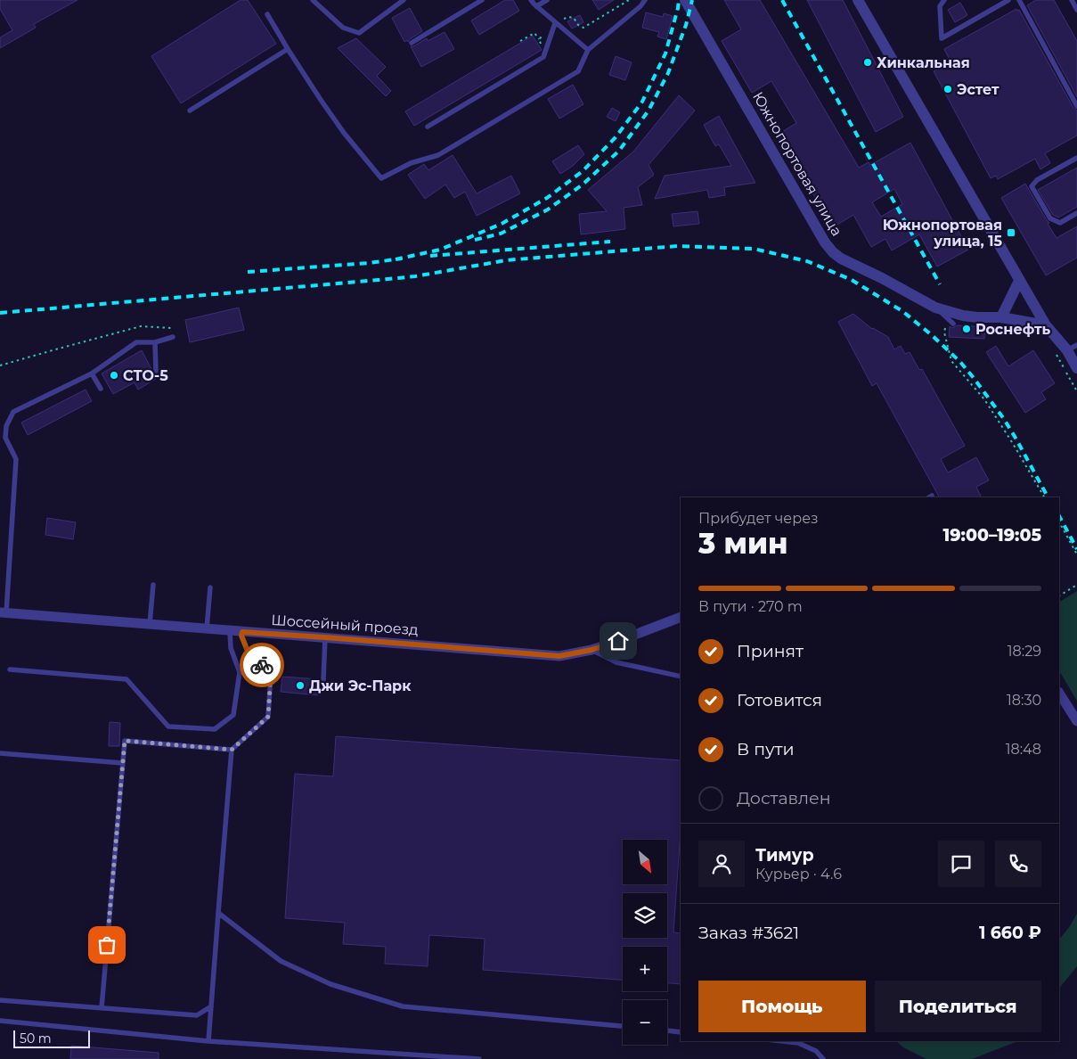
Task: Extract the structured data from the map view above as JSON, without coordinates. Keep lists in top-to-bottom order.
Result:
{
  "streets": {
    "street": ["Южнопортовая улица", "Шоссейный проезд"]
  },
  "places": {
    "other": [
      "Хинкальная",
      "Эстет",
      "Роснефть",
      "СТО-5",
      "Джи Эс-Парк"
    ],
    "transit": ["Южнопортовая улица, 15"]
  },
  "scale_bar": "50 m",
  "north": "bottom right",
  "page": {
    "heading": ["3 мин", "Прибудет через", "19:00–19:05"],
    "panel": [
      "Тимур",
      "Курьер · 4.6",
      "Заказ #3621",
      "1 660 ₽"
    ],
    "bar": "В пути · 270 m",
    "list": [
      ["Принят", "18:29"],
      ["Готовится", "18:30"],
      ["В пути", "18:48"],
      "Доставлен"
    ],
    "map_buttons": ["+", "−"],
    "buttons": ["Помощь", "Поделиться"],
    "scale": "50 m"
  }
}
